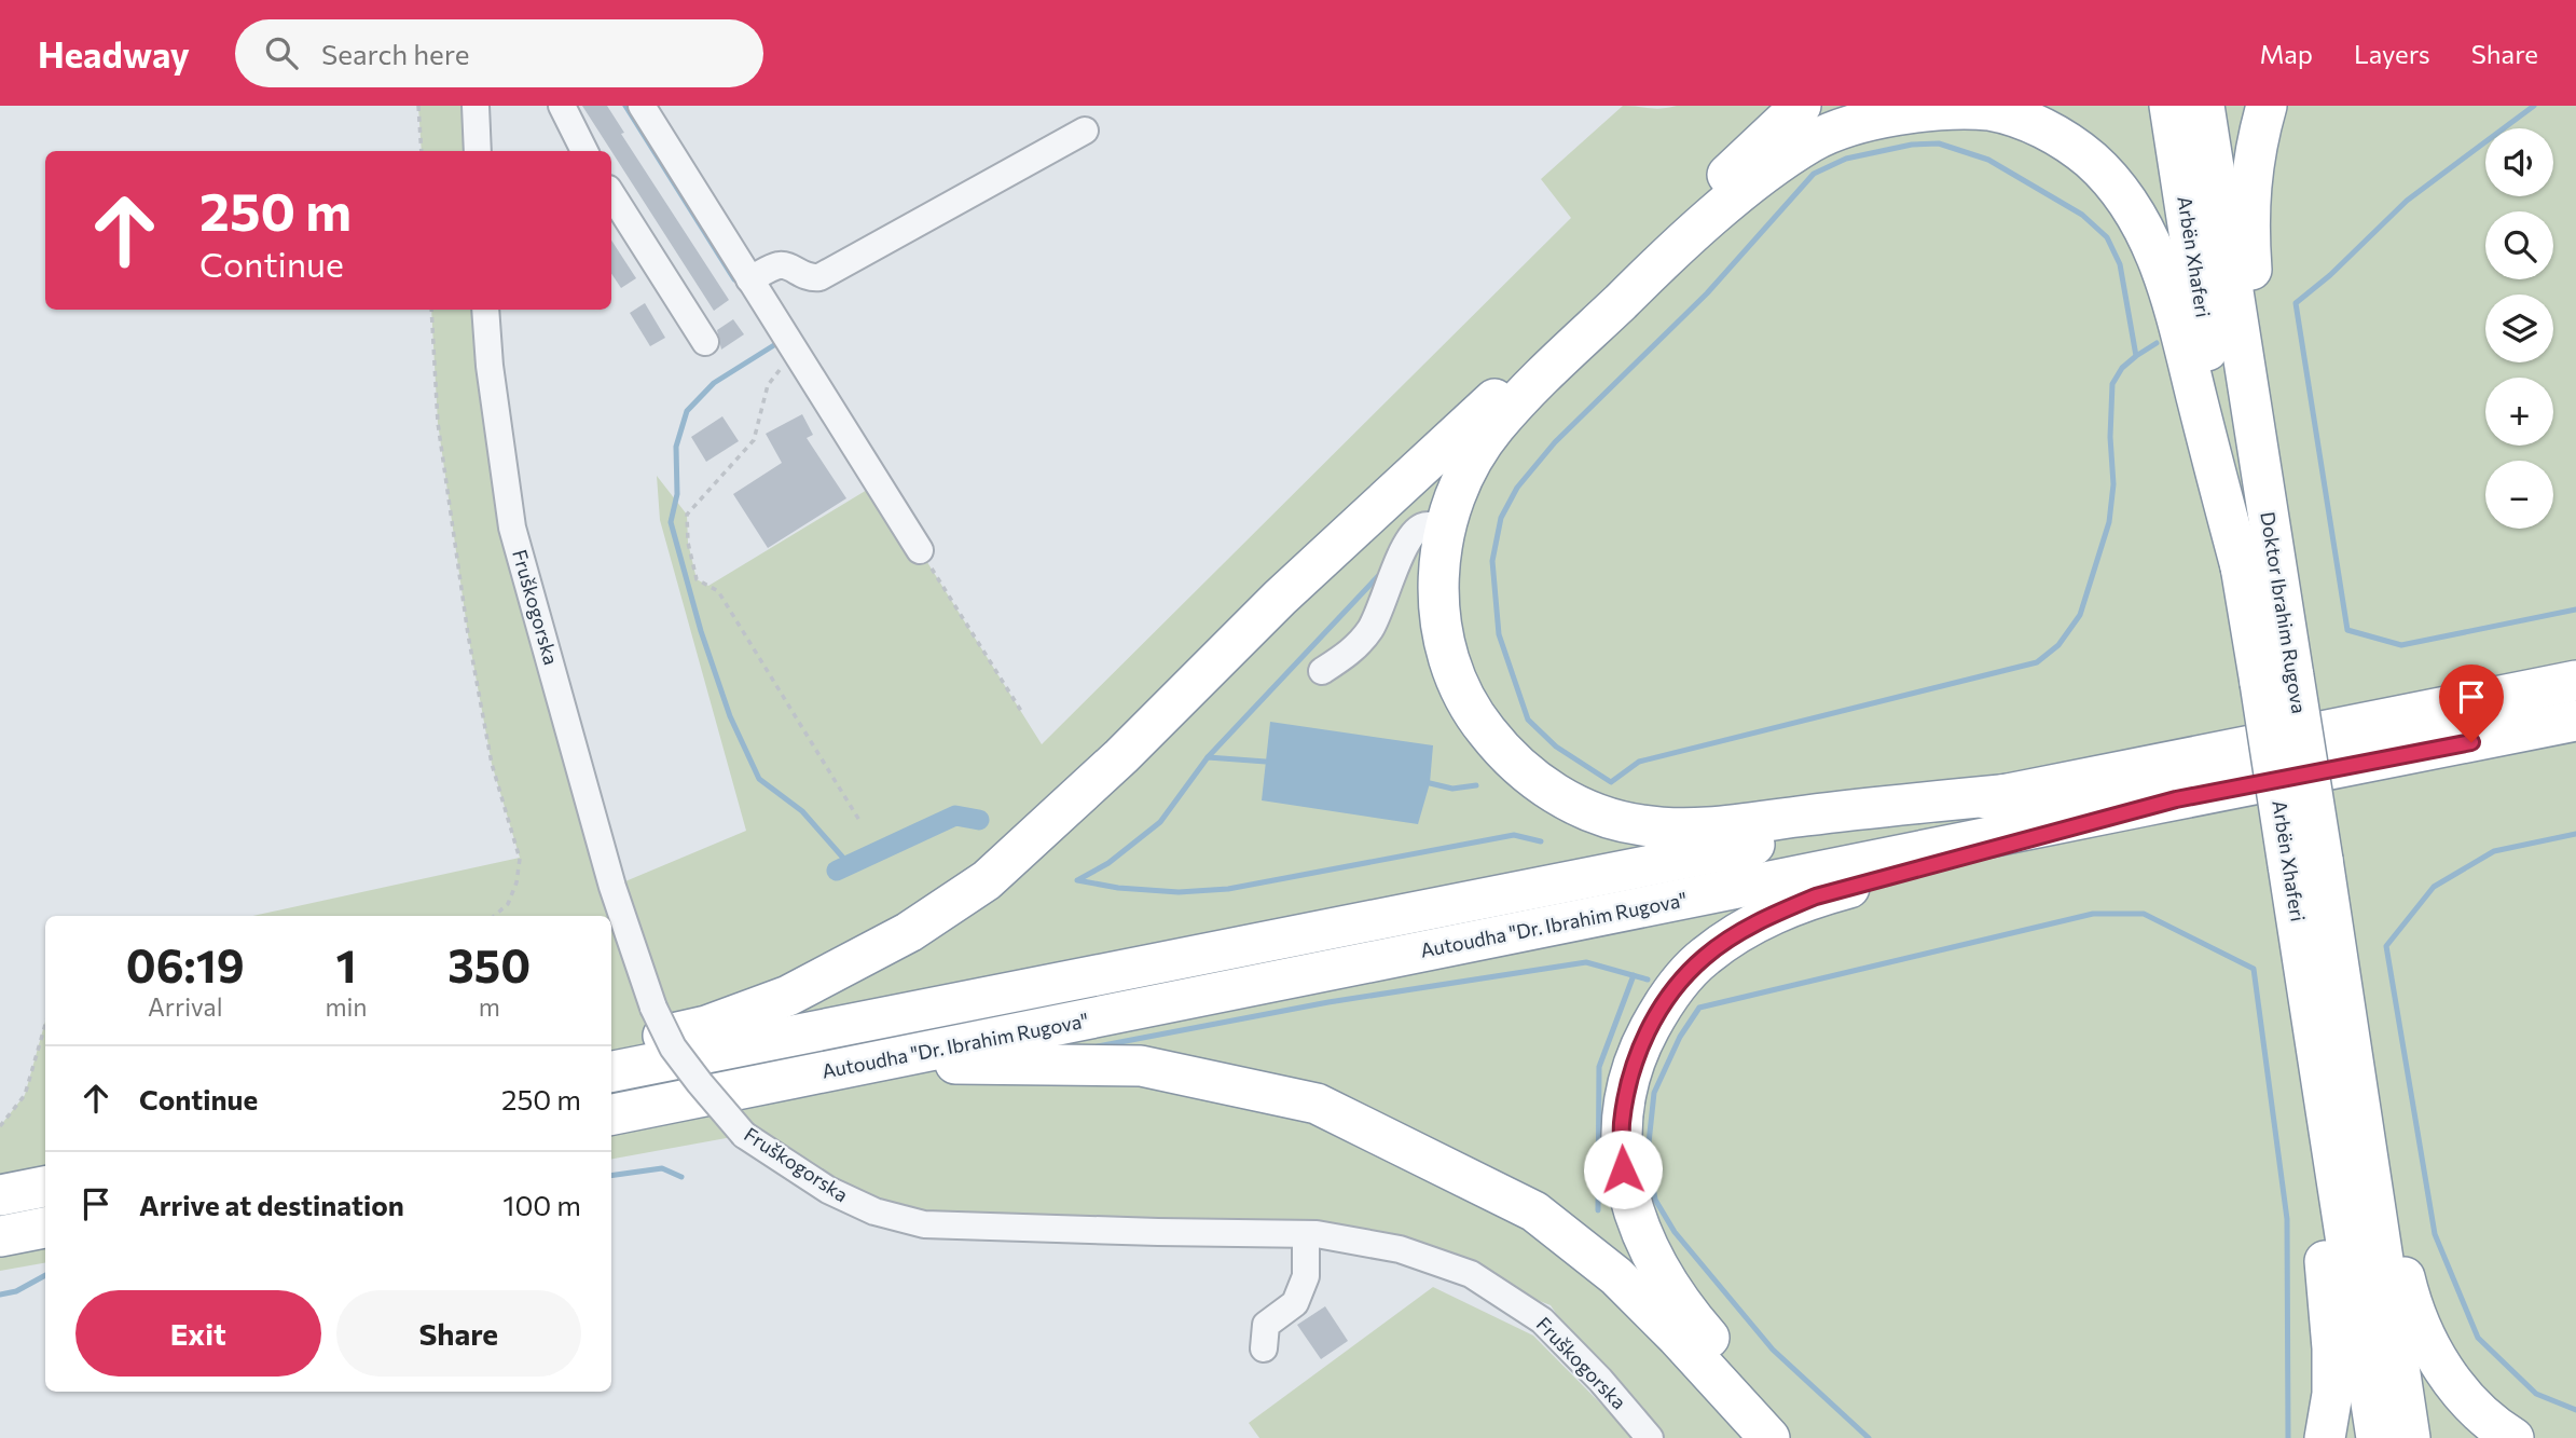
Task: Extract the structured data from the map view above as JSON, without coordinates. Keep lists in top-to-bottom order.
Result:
{
  "streets": {
    "highway": ["Arbën Xhaferi", "Doktor Ibrahim Rugova", "Autoudha \"Dr. Ibrahim Rugova\""],
    "street": ["Fruškogorska"]
  },
  "crossings": [
    ["Arbën Xhaferi", "Doktor Ibrahim Rugova"]
  ],
  "page": {
    "header": "Headway",
    "search": "Search here",
    "nav": ["Map", "Layers", "Share"],
    "map_buttons": ["+", "−"],
    "turn": ["250 m", "Continue"],
    "eta": [
      "06:19",
      "Arrival",
      "1",
      "min",
      "350",
      "m"
    ],
    "list": [
      {
        "name": "Continue",
        "value": "250 m"
      },
      {
        "name": "Arrive at destination",
        "value": "100 m"
      }
    ],
    "buttons": ["Exit", "Share"]
  }
}
